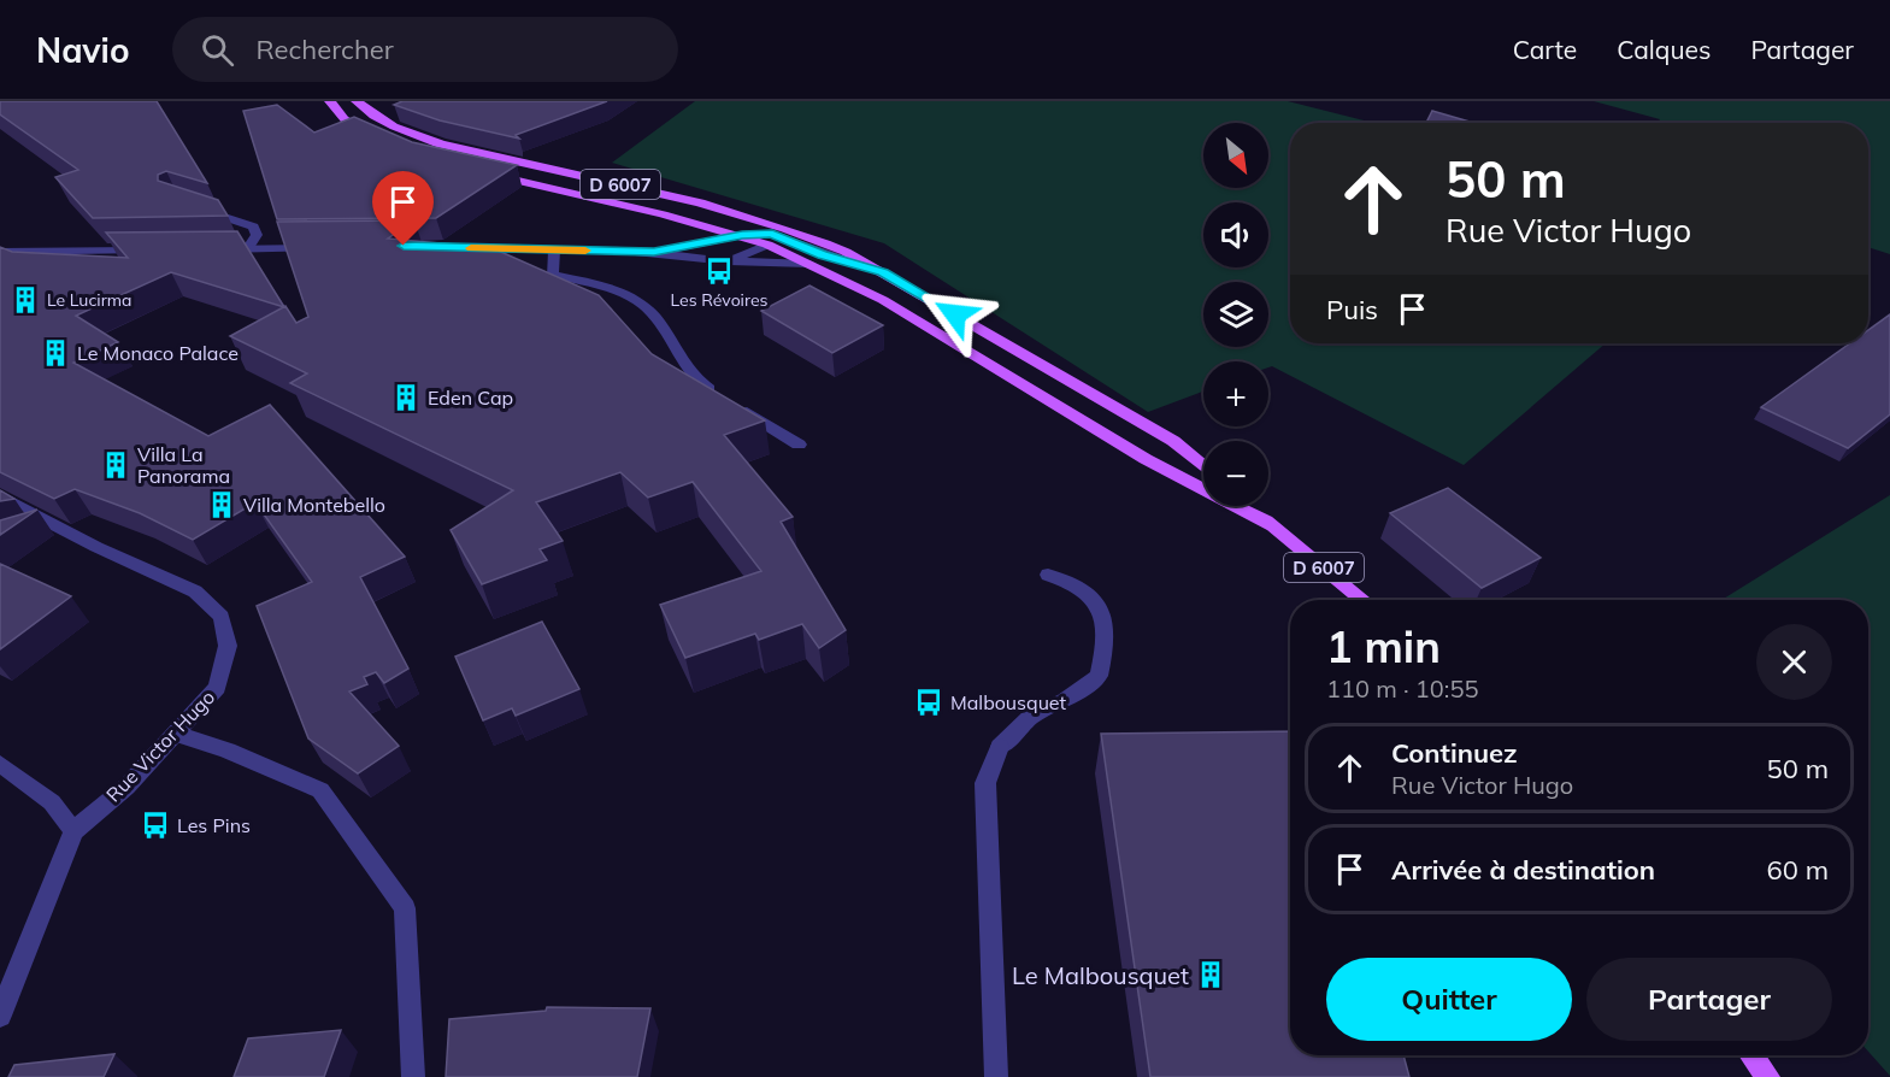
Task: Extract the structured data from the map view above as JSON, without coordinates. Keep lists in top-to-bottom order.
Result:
{
  "streets": {
    "main road": ["D 6007"],
    "street": ["Rue Victor Hugo"]
  },
  "places": {
    "bus stop": ["Les Révoires", "Malbousquet", "Les Pins"],
    "building": [
      "Le Lucirma",
      "Le Monaco Palace",
      "Eden Cap",
      "Villa La Panorama",
      "Villa Montebello",
      "Le Malbousquet"
    ]
  },
  "north": "bottom right",
  "page": {
    "header": "Navio",
    "search": "Rechercher",
    "nav": ["Carte", "Calques", "Partager"],
    "map_buttons": ["+", "−"],
    "turn": ["50 m", "Rue Victor Hugo"],
    "then": "Puis",
    "heading": ["1 min", "110 m · 10:55"],
    "list": [
      {
        "name": "Continuez",
        "note": "Rue Victor Hugo",
        "value": "50 m"
      },
      {
        "name": "Arrivée à destination",
        "value": "60 m"
      }
    ],
    "buttons": ["Quitter", "Partager"]
  }
}
